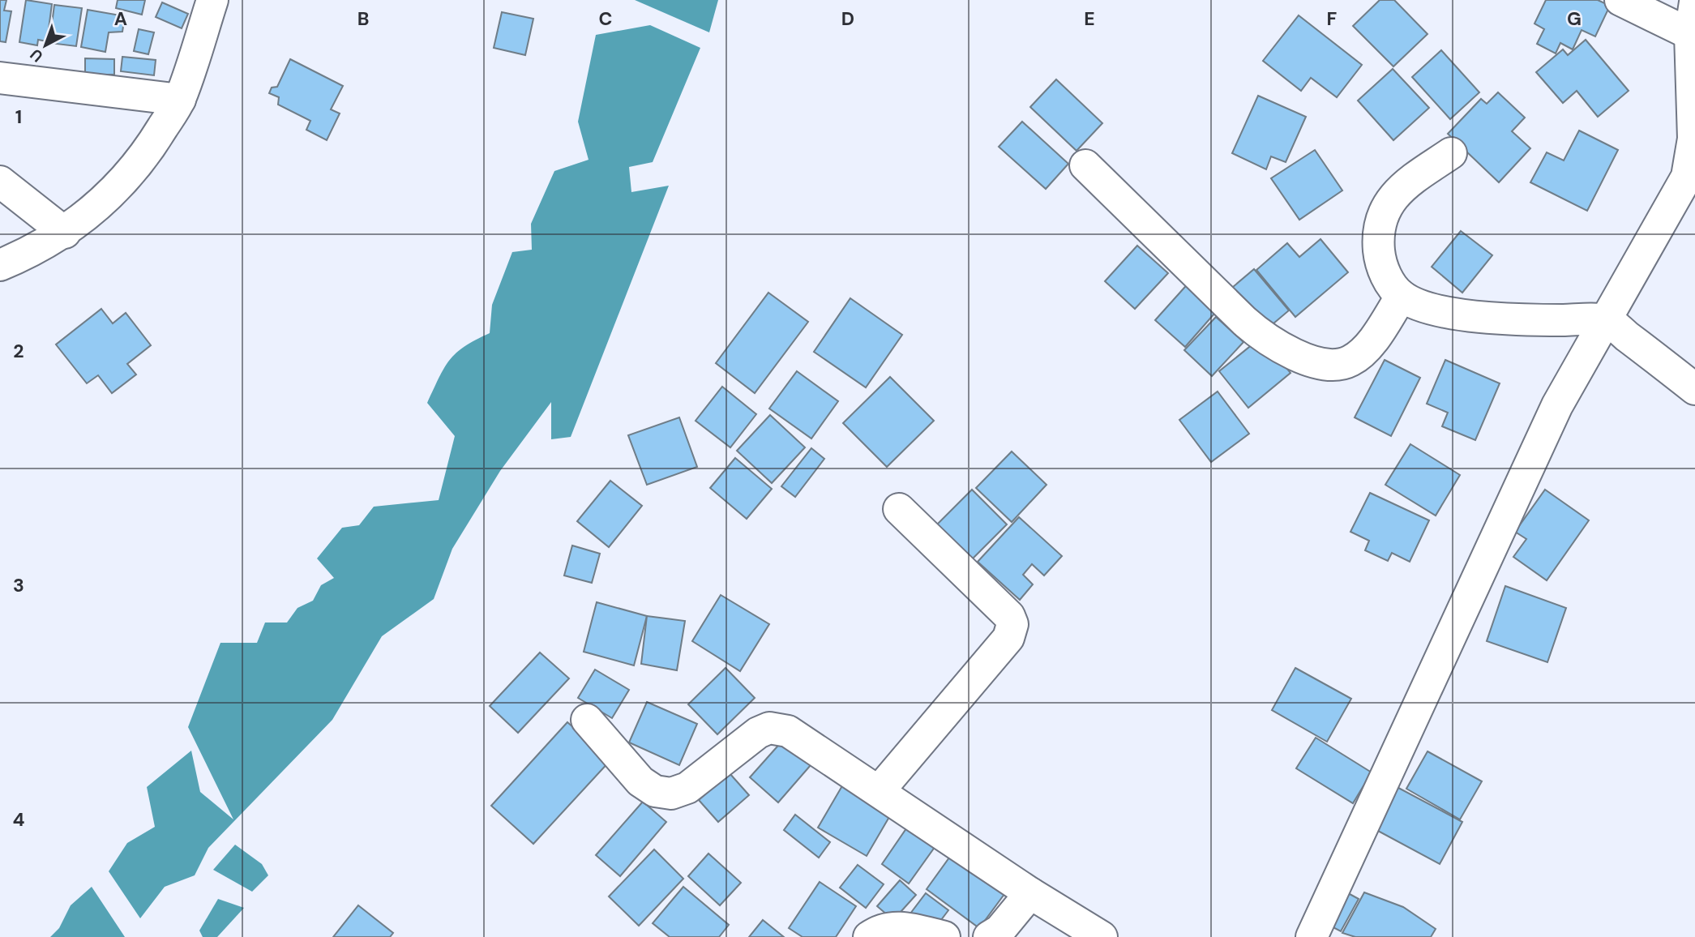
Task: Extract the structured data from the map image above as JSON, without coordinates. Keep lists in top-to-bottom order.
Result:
{
  "north": "bottom left",
  "grid": {
    "columns": [
      "A",
      "B",
      "C",
      "D",
      "E",
      "F",
      "G"
    ],
    "rows": [
      "1",
      "2",
      "3",
      "4"
    ]
  }
}
